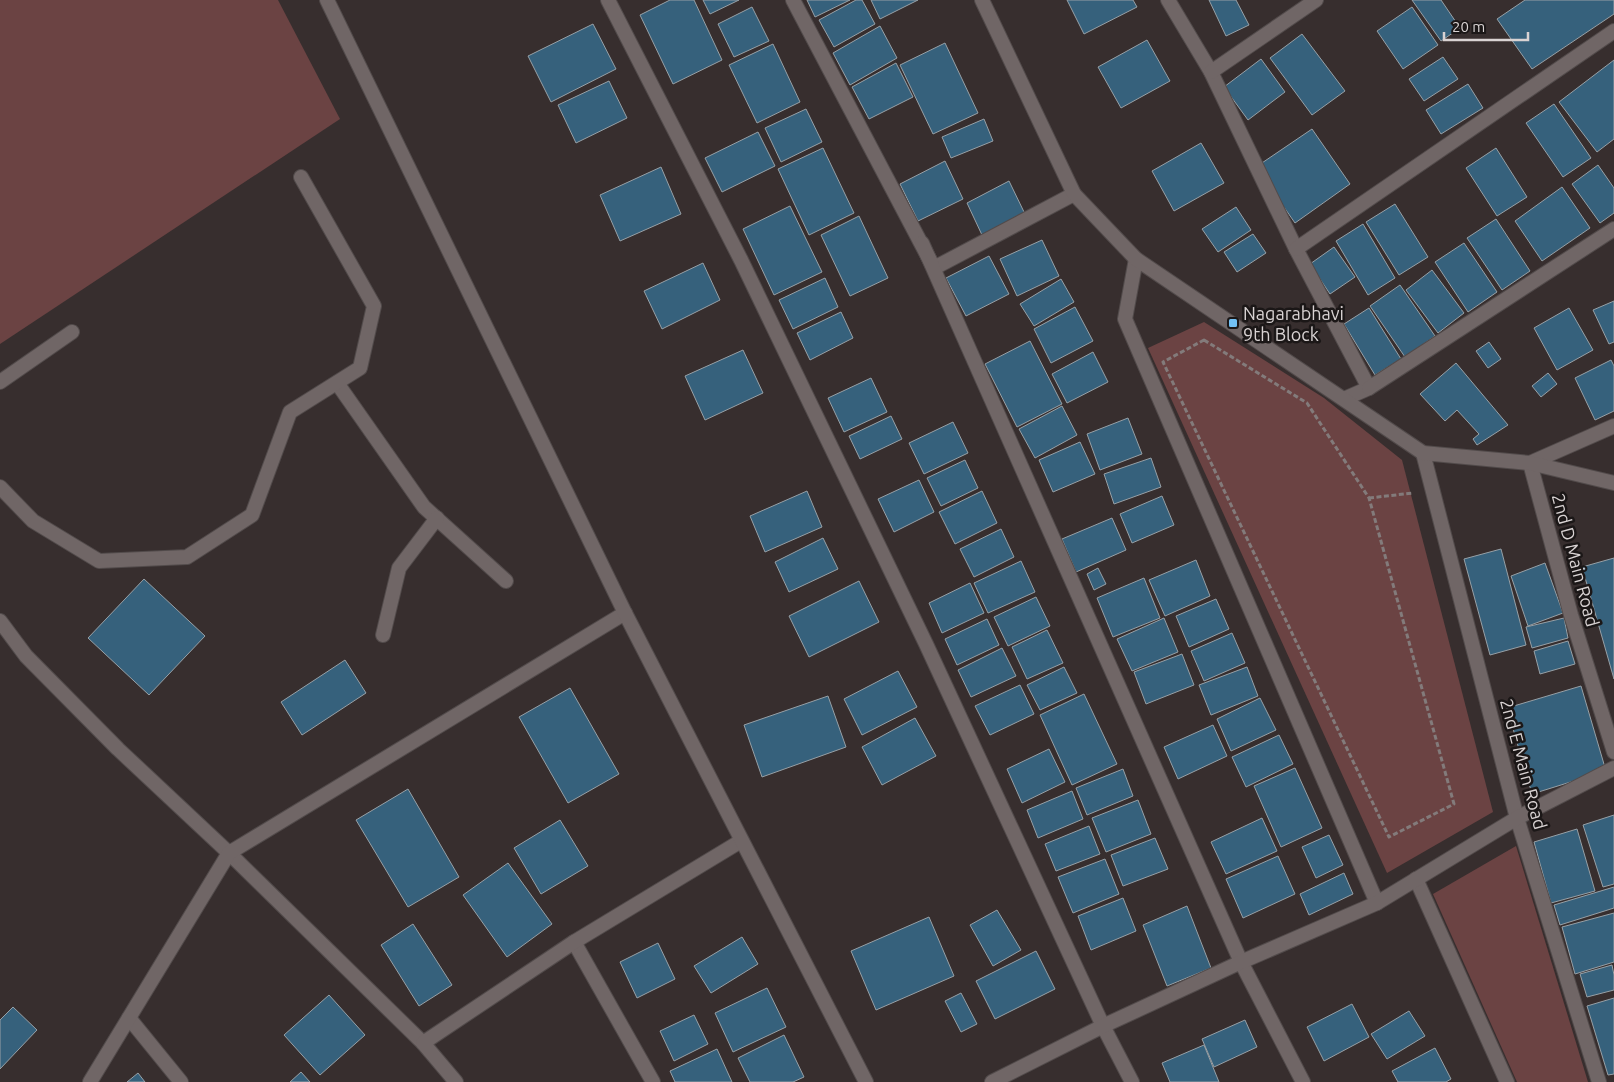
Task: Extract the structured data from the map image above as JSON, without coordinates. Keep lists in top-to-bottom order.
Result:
{
  "streets": {
    "street": ["2nd D Main Road", "2nd E Main Road"]
  },
  "places": {
    "transit": ["Nagarabhavi 9th Block"]
  },
  "scale_bar": "20 m"
}
